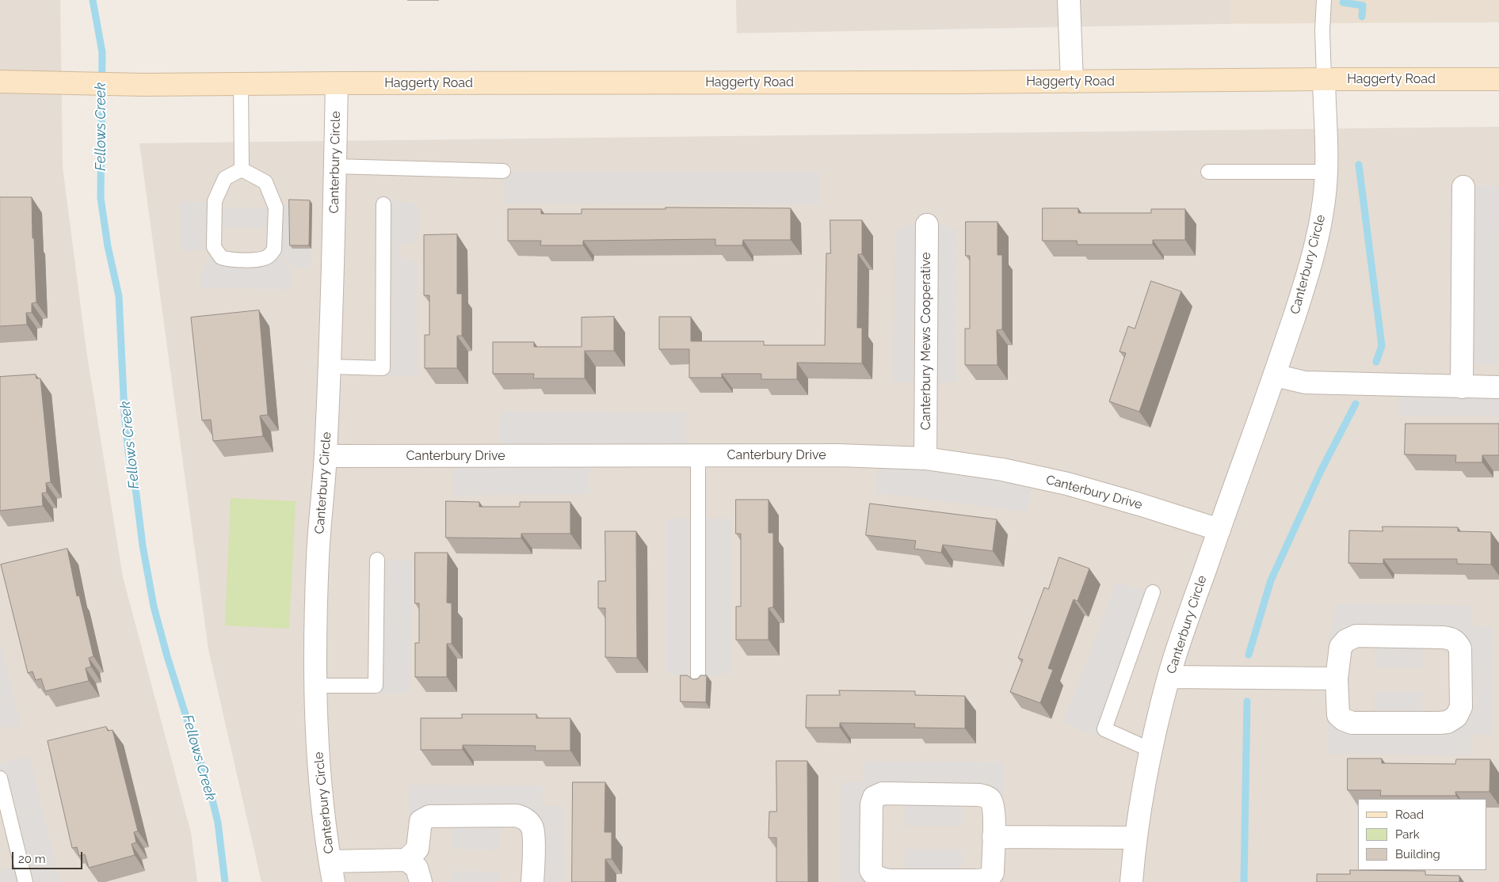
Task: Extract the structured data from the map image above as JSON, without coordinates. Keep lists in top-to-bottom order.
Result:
{
  "streets": {
    "main road": ["Haggerty Road"],
    "street": ["Canterbury Circle", "Canterbury Mews Cooperative", "Canterbury Drive"]
  },
  "crossings": [
    ["Haggerty Road", "Canterbury Circle"],
    ["Canterbury Circle", "Canterbury Drive"],
    ["Canterbury Mews Cooperative", "Canterbury Drive"]
  ],
  "water": ["Fellows Creek"],
  "legend": ["Road", "Park", "Building"],
  "scale_bar": "20 m"
}
